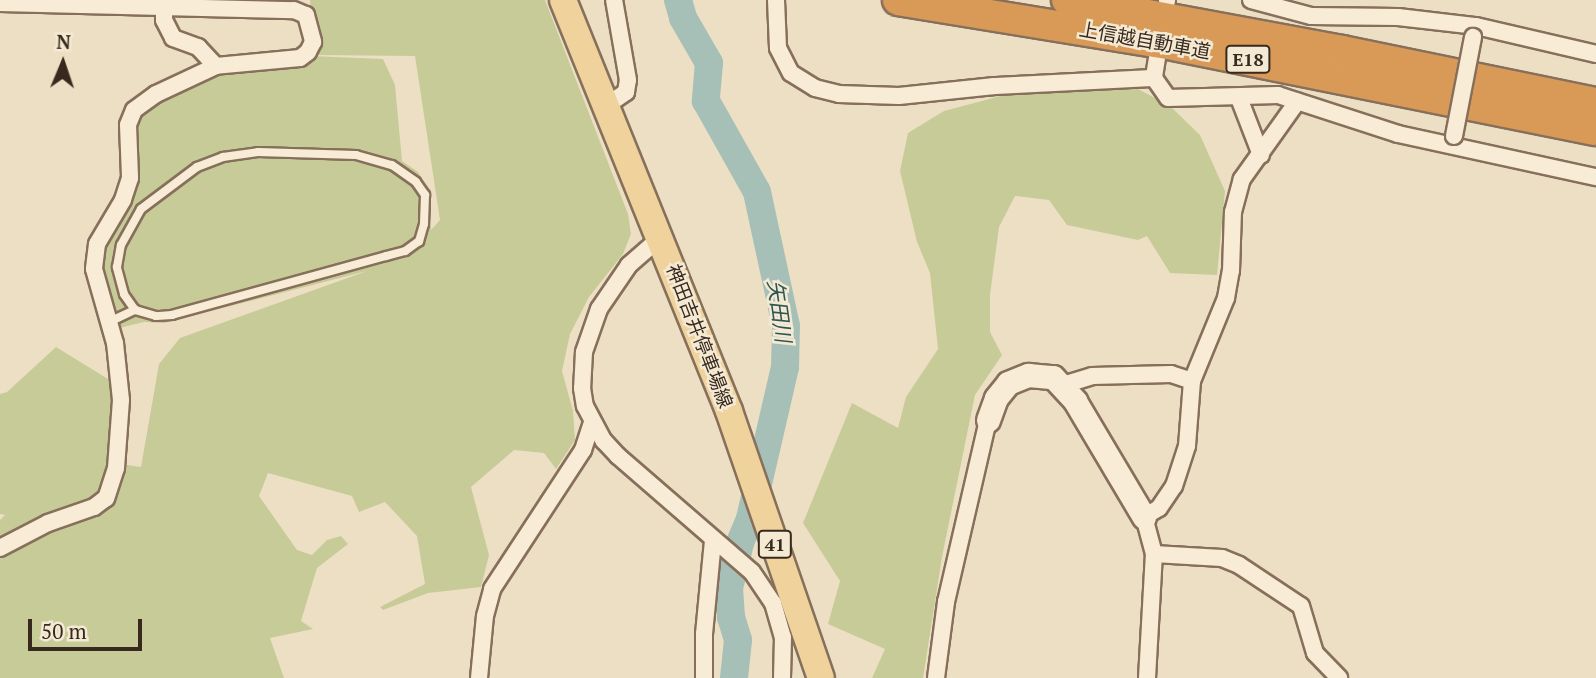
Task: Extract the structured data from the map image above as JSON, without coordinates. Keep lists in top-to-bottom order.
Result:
{
  "streets": {
    "highway": ["上信越自動車道", "E18"],
    "main road": ["神田吉井停車場線", "41"]
  },
  "water": ["矢田川"],
  "scale_bar": "50 m",
  "north": "top"
}
